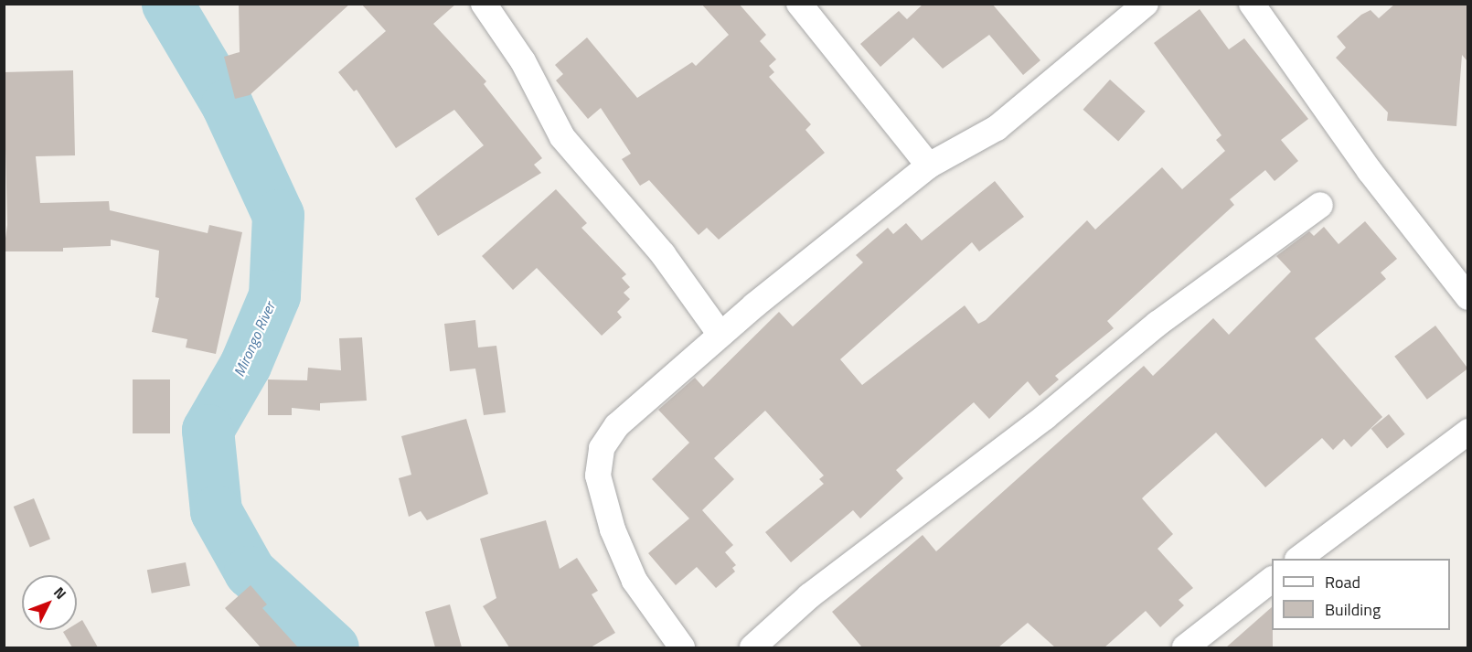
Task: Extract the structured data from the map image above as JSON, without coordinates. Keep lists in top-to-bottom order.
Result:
{
  "water": ["Mirongo River"],
  "legend": ["Road", "Building"],
  "north": "top right"
}
